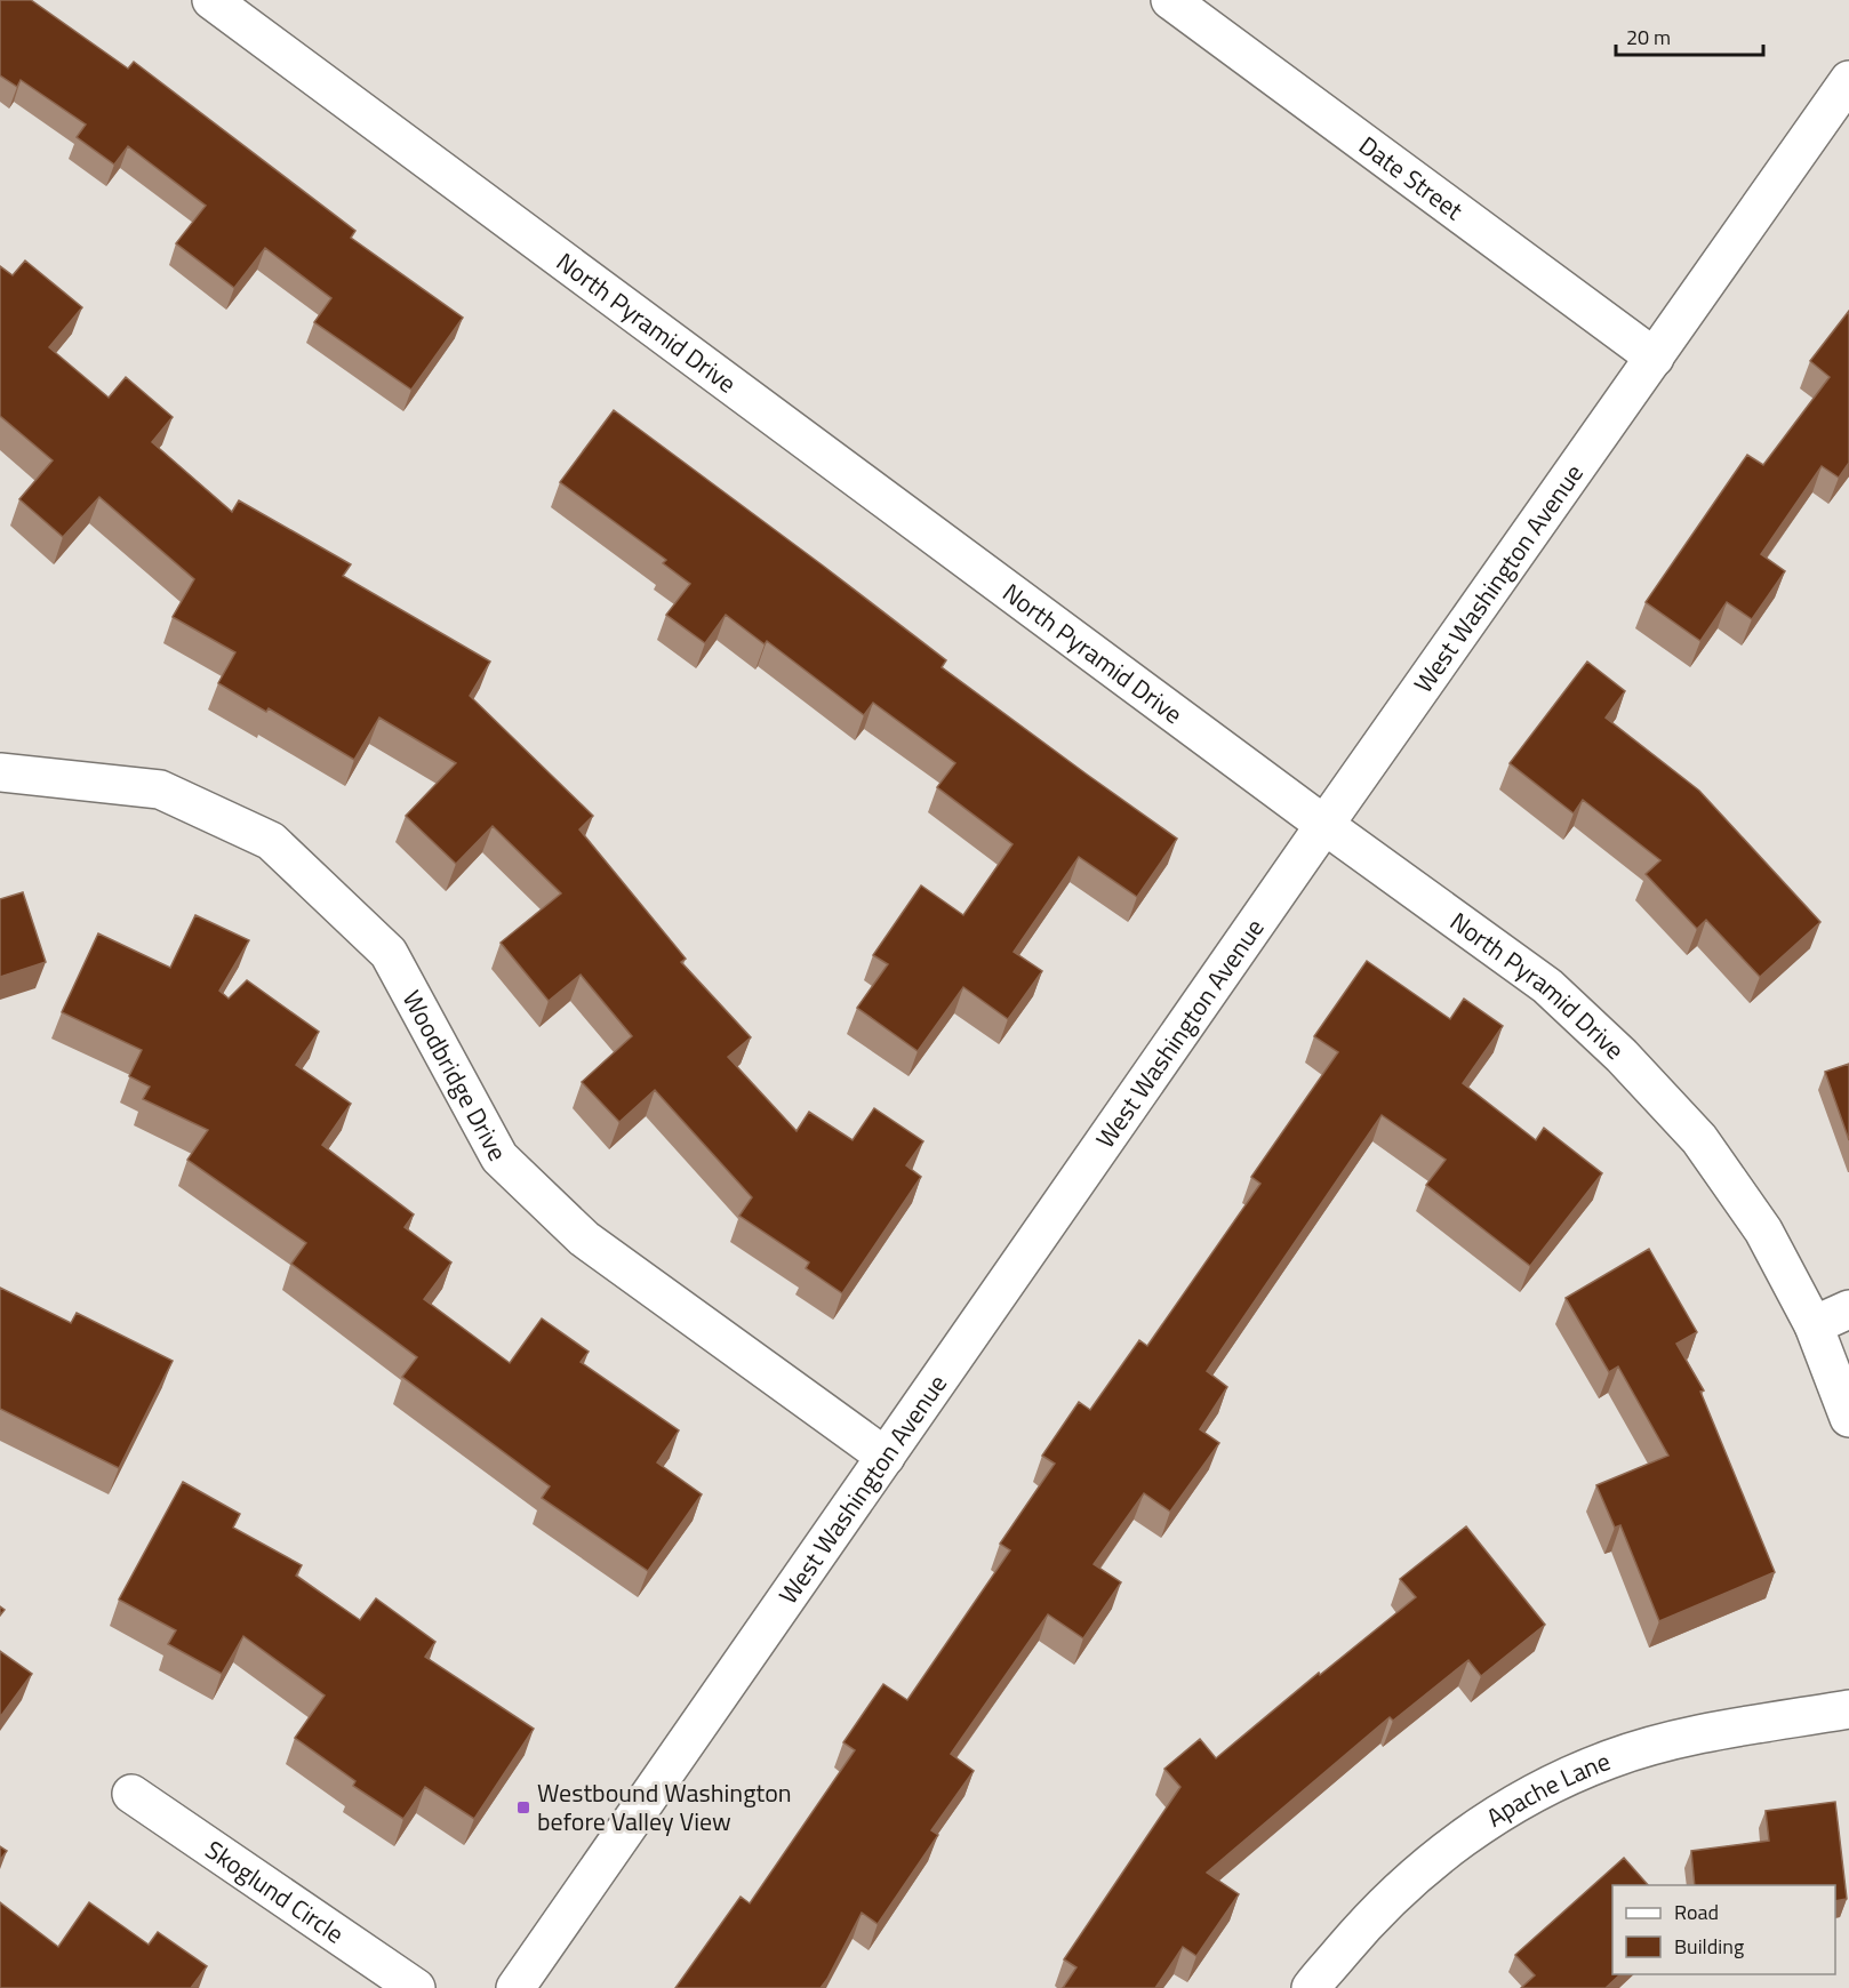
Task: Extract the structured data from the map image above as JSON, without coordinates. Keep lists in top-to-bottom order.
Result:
{
  "streets": {
    "street": [
      "Date Street",
      "North Pyramid Drive",
      "West Washington Avenue",
      "Woodbridge Drive",
      "Apache Lane",
      "Skoglund Circle"
    ]
  },
  "crossings": [
    ["Date Street", "West Washington Avenue"],
    ["North Pyramid Drive", "West Washington Avenue"],
    ["West Washington Avenue", "Woodbridge Drive"]
  ],
  "places": {
    "transit": ["Westbound Washington before Valley View"]
  },
  "legend": ["Road", "Building"],
  "scale_bar": "20 m"
}
